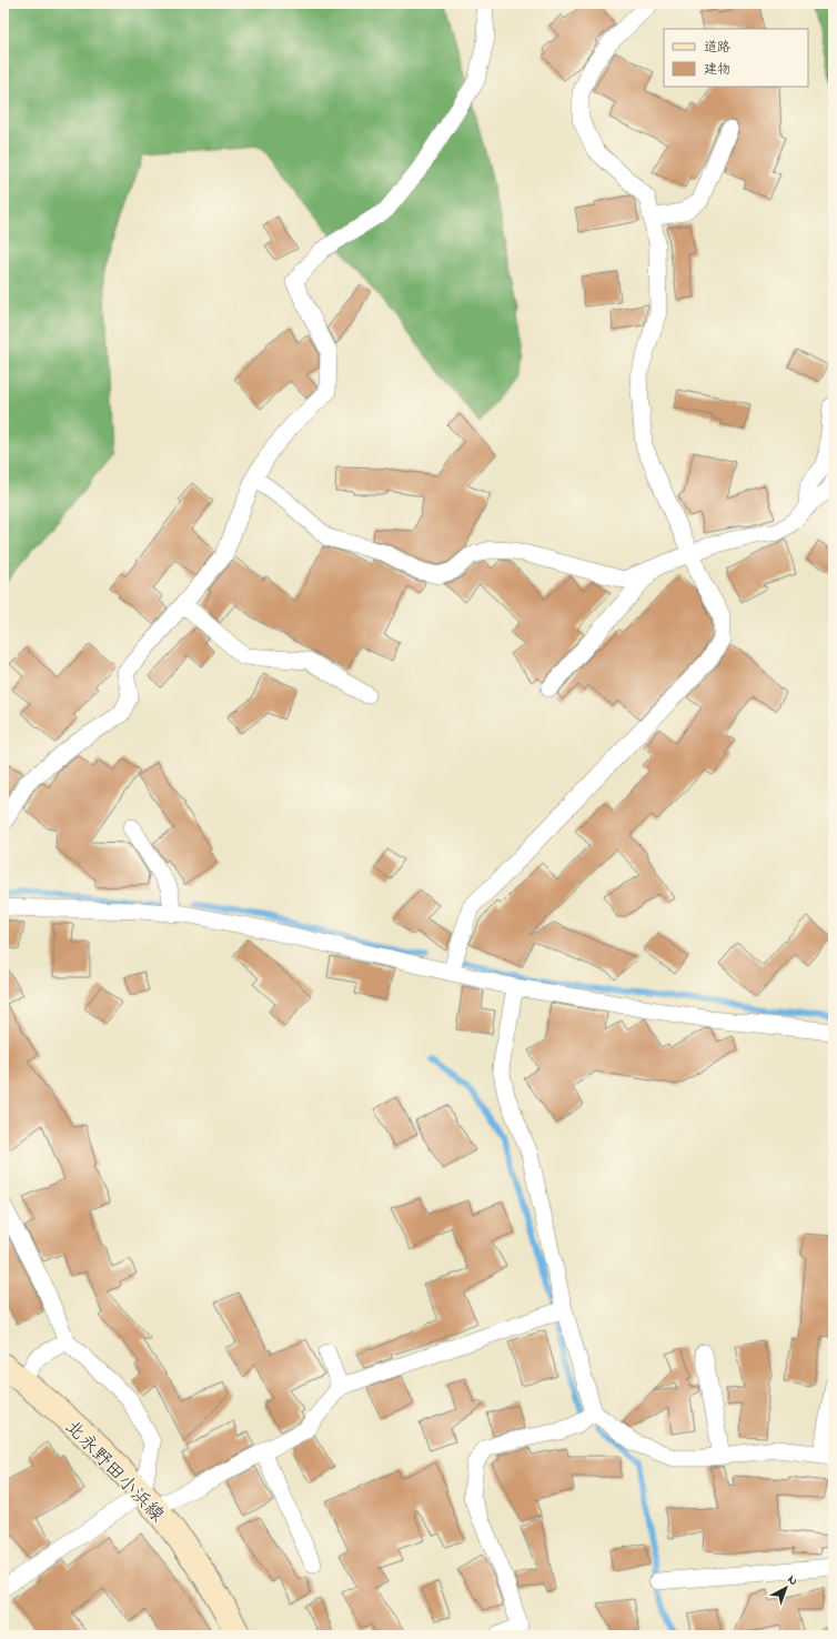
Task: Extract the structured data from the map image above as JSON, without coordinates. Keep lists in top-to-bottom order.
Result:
{
  "streets": {
    "main road": ["北永野田小浜線"]
  },
  "legend": ["道路", "建物"],
  "north": "top right"
}
